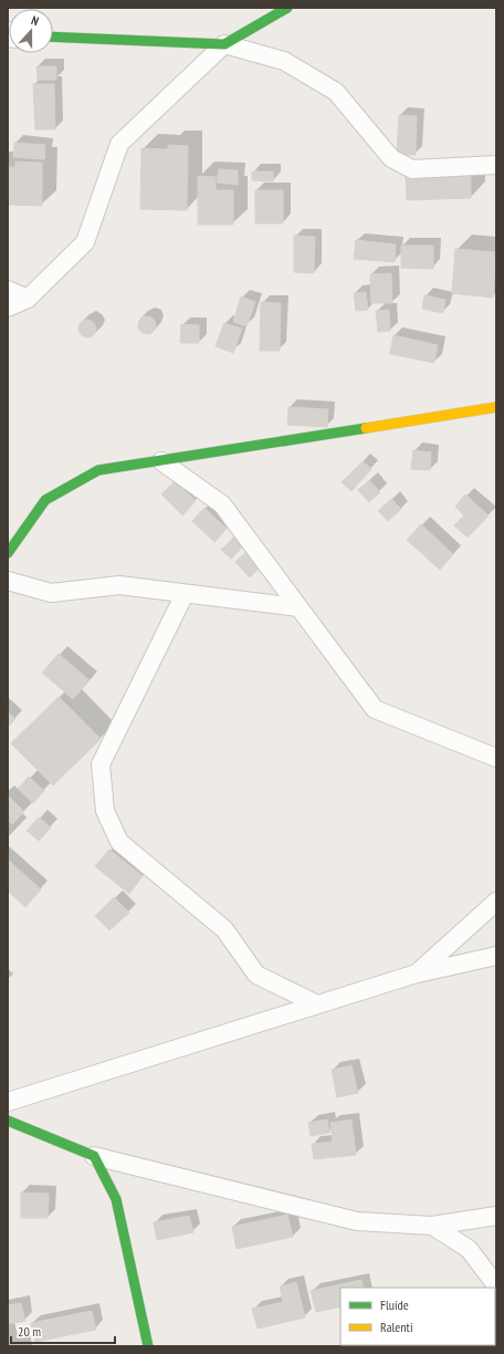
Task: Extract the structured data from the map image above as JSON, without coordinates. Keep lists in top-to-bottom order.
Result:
{
  "legend": ["Fluide", "Ralenti"],
  "scale_bar": "20 m",
  "north": "top"
}
